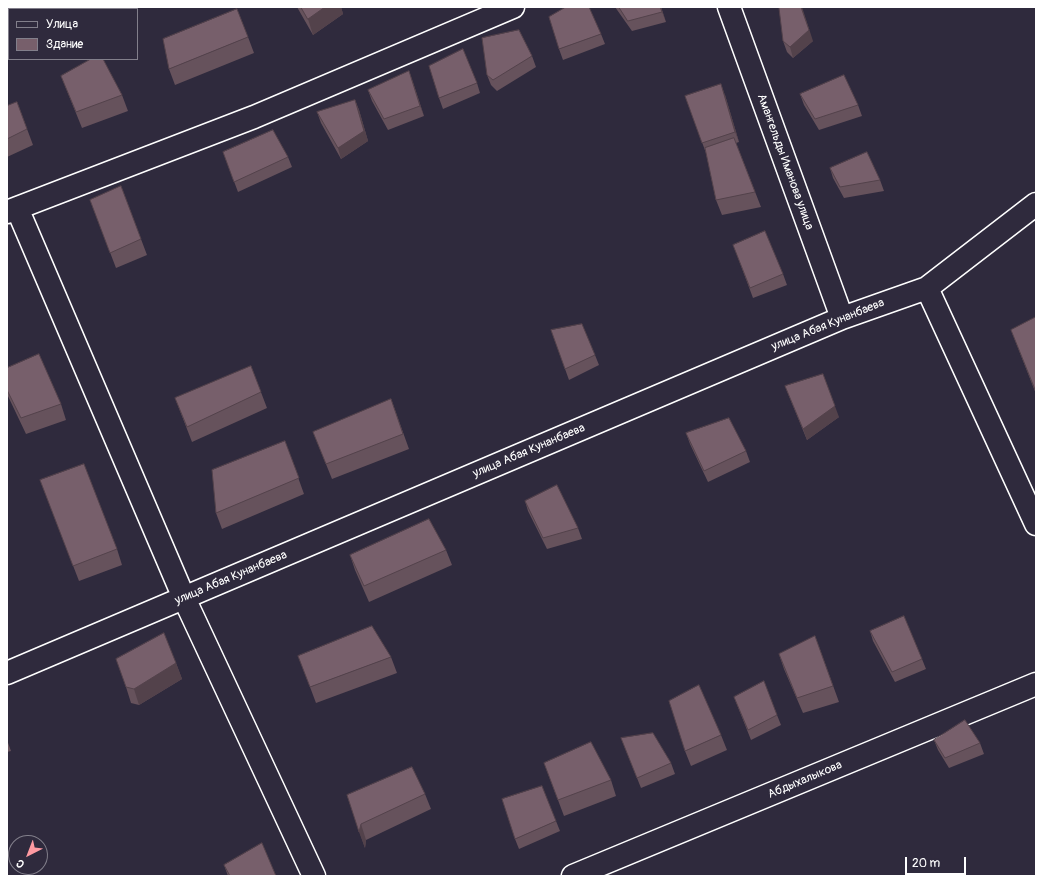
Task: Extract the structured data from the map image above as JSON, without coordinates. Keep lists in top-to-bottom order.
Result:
{
  "streets": {
    "street": ["Амангельды Иманова улица", "улица Абая Кунанбаева", "Абдыхалыкова"]
  },
  "crossings": [
    ["Амангельды Иманова улица", "улица Абая Кунанбаева"]
  ],
  "legend": ["Улица", "Здание"],
  "scale_bar": "20 m",
  "north": "bottom left"
}
